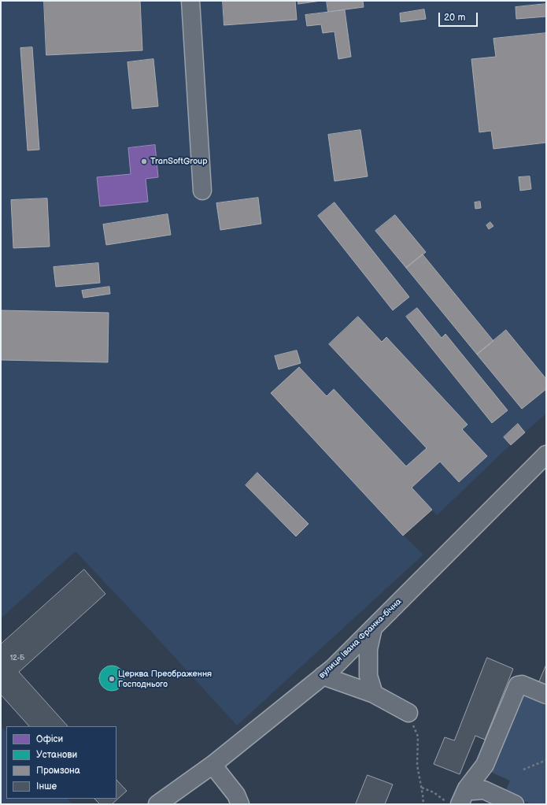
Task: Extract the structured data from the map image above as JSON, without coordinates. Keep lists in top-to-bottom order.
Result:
{
  "streets": {
    "street": ["вулиця Івана Франка-бічна"]
  },
  "places": ["TranSoftGroup", "Церква Преображення Господнього"],
  "house_numbers": ["12-Б"],
  "legend": [
    "Офіси",
    "Установи",
    "Промзона",
    "Інше"
  ],
  "scale_bar": "20 m"
}
